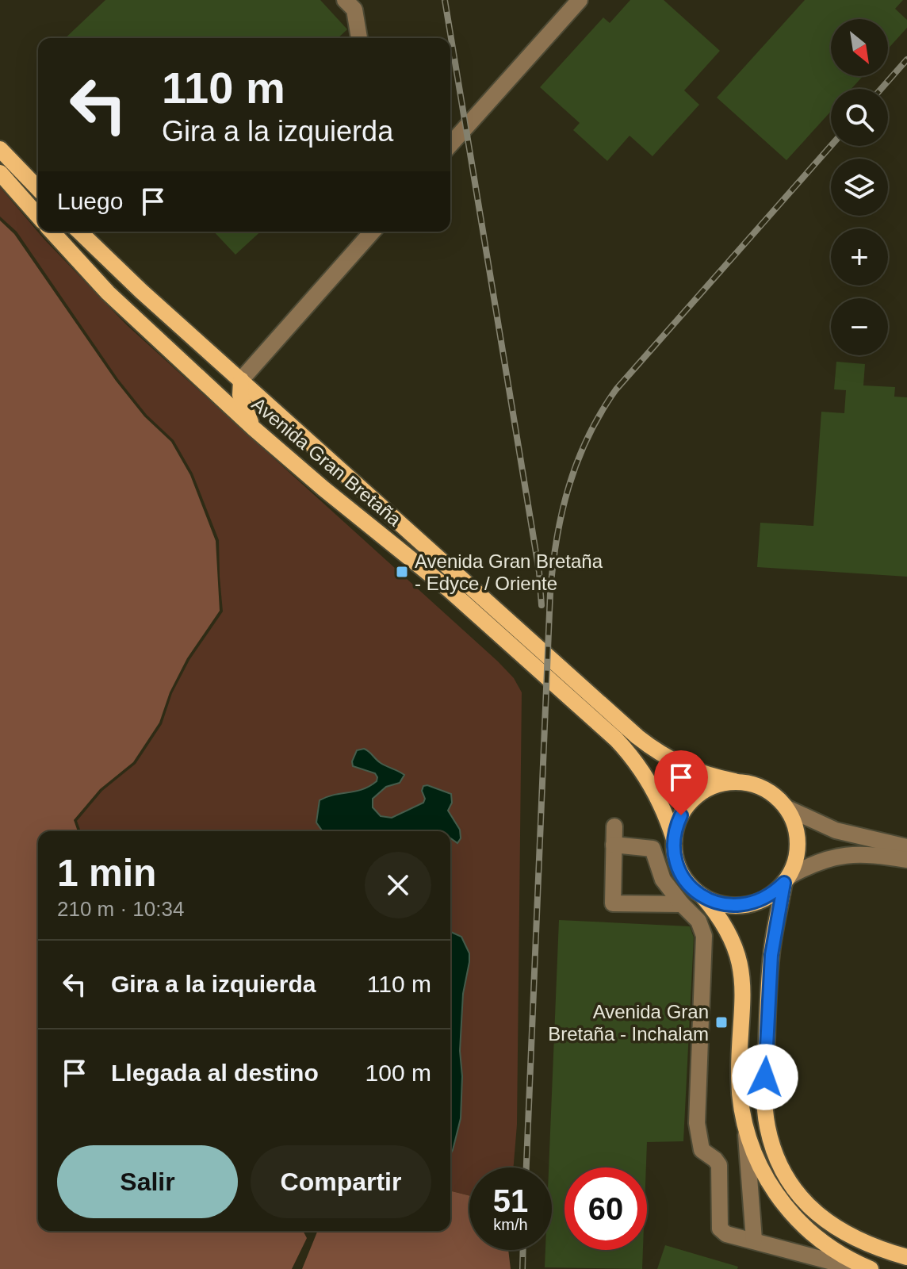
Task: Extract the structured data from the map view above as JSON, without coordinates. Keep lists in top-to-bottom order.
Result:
{
  "streets": {
    "main road": ["Avenida Gran Bretaña"]
  },
  "places": {
    "transit": ["Avenida Gran Bretaña - Edyce / Oriente", "Avenida Gran Bretaña - Inchalam"]
  },
  "north": "bottom right",
  "page": {
    "map_buttons": ["+", "−"],
    "turn": ["110 m", "Gira a la izquierda"],
    "then": "Luego",
    "heading": ["1 min", "210 m · 10:34"],
    "list": [
      {
        "name": "Gira a la izquierda",
        "value": "110 m"
      },
      {
        "name": "Llegada al destino",
        "value": "100 m"
      }
    ],
    "buttons": ["Salir", "Compartir"],
    "speed": "51 km/h",
    "limit": "60"
  }
}
